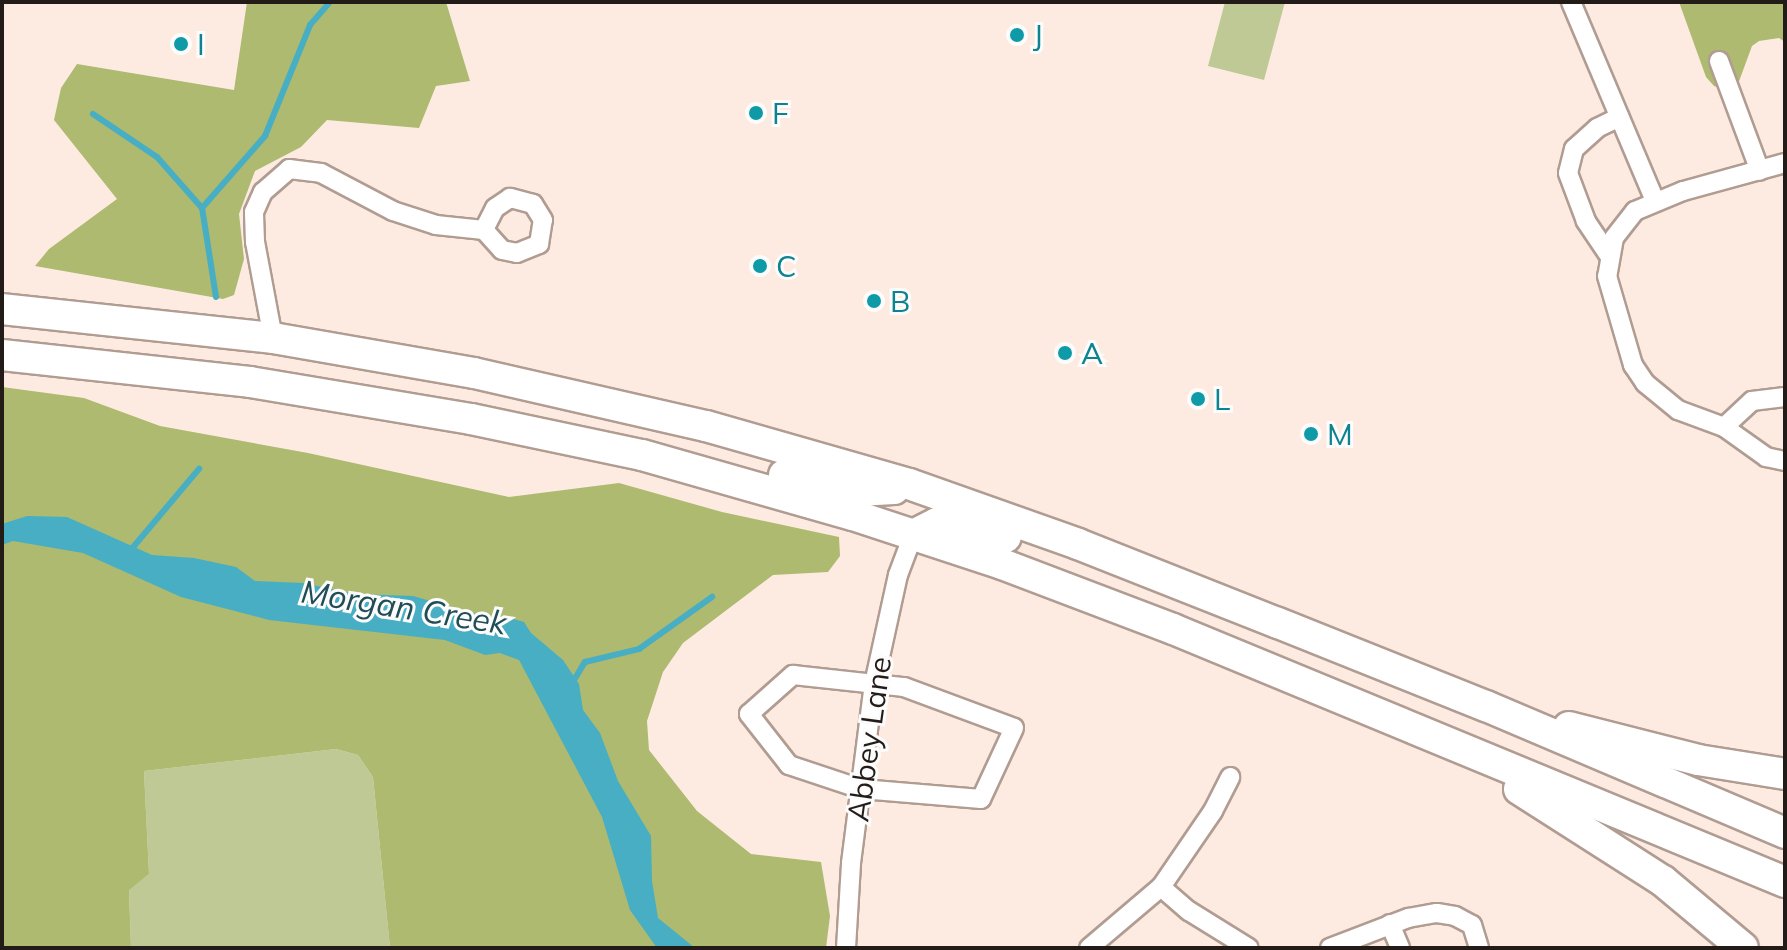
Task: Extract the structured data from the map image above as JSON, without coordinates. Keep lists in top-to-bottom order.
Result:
{
  "streets": {
    "street": ["Abbey Lane"]
  },
  "water": ["Morgan Creek"],
  "places": [
    "J",
    "I",
    "F",
    "C",
    "B",
    "A",
    "L",
    "M"
  ]
}
